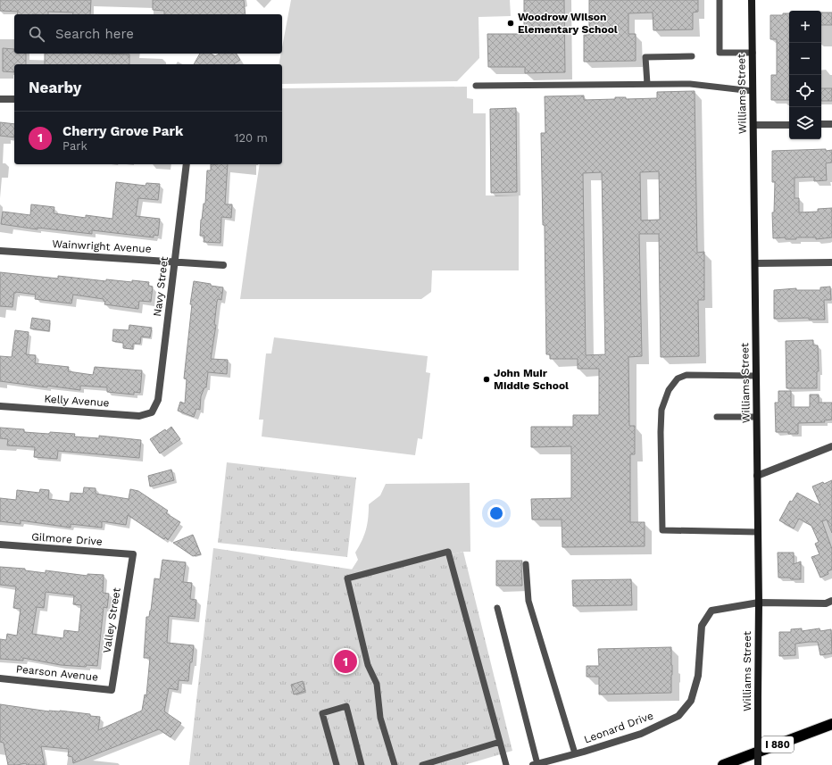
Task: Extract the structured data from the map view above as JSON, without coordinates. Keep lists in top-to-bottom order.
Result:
{
  "streets": {
    "highway": ["I 880"],
    "street": [
      "Williams Street",
      "Wainwright Avenue",
      "Navy Street",
      "Kelly Avenue",
      "Gilmore Drive",
      "Valley Street",
      "Pearson Avenue",
      "Leonard Drive"
    ]
  },
  "crossings": [
    ["Williams Street", "Leonard Drive"],
    ["Wainwright Avenue", "Navy Street"],
    ["Navy Street", "Kelly Avenue"],
    ["Gilmore Drive", "Valley Street"],
    ["Valley Street", "Pearson Avenue"]
  ],
  "places": ["Woodrow Wilson Elementary School", "John Muir Middle School"],
  "page": {
    "map_buttons": ["+", "−"],
    "search": "Search here",
    "heading": "Nearby",
    "list": [
      {
        "mark": "1",
        "name": "Cherry Grove Park",
        "note": "Park",
        "value": "120 m"
      }
    ],
    "pins": "1"
  }
}
